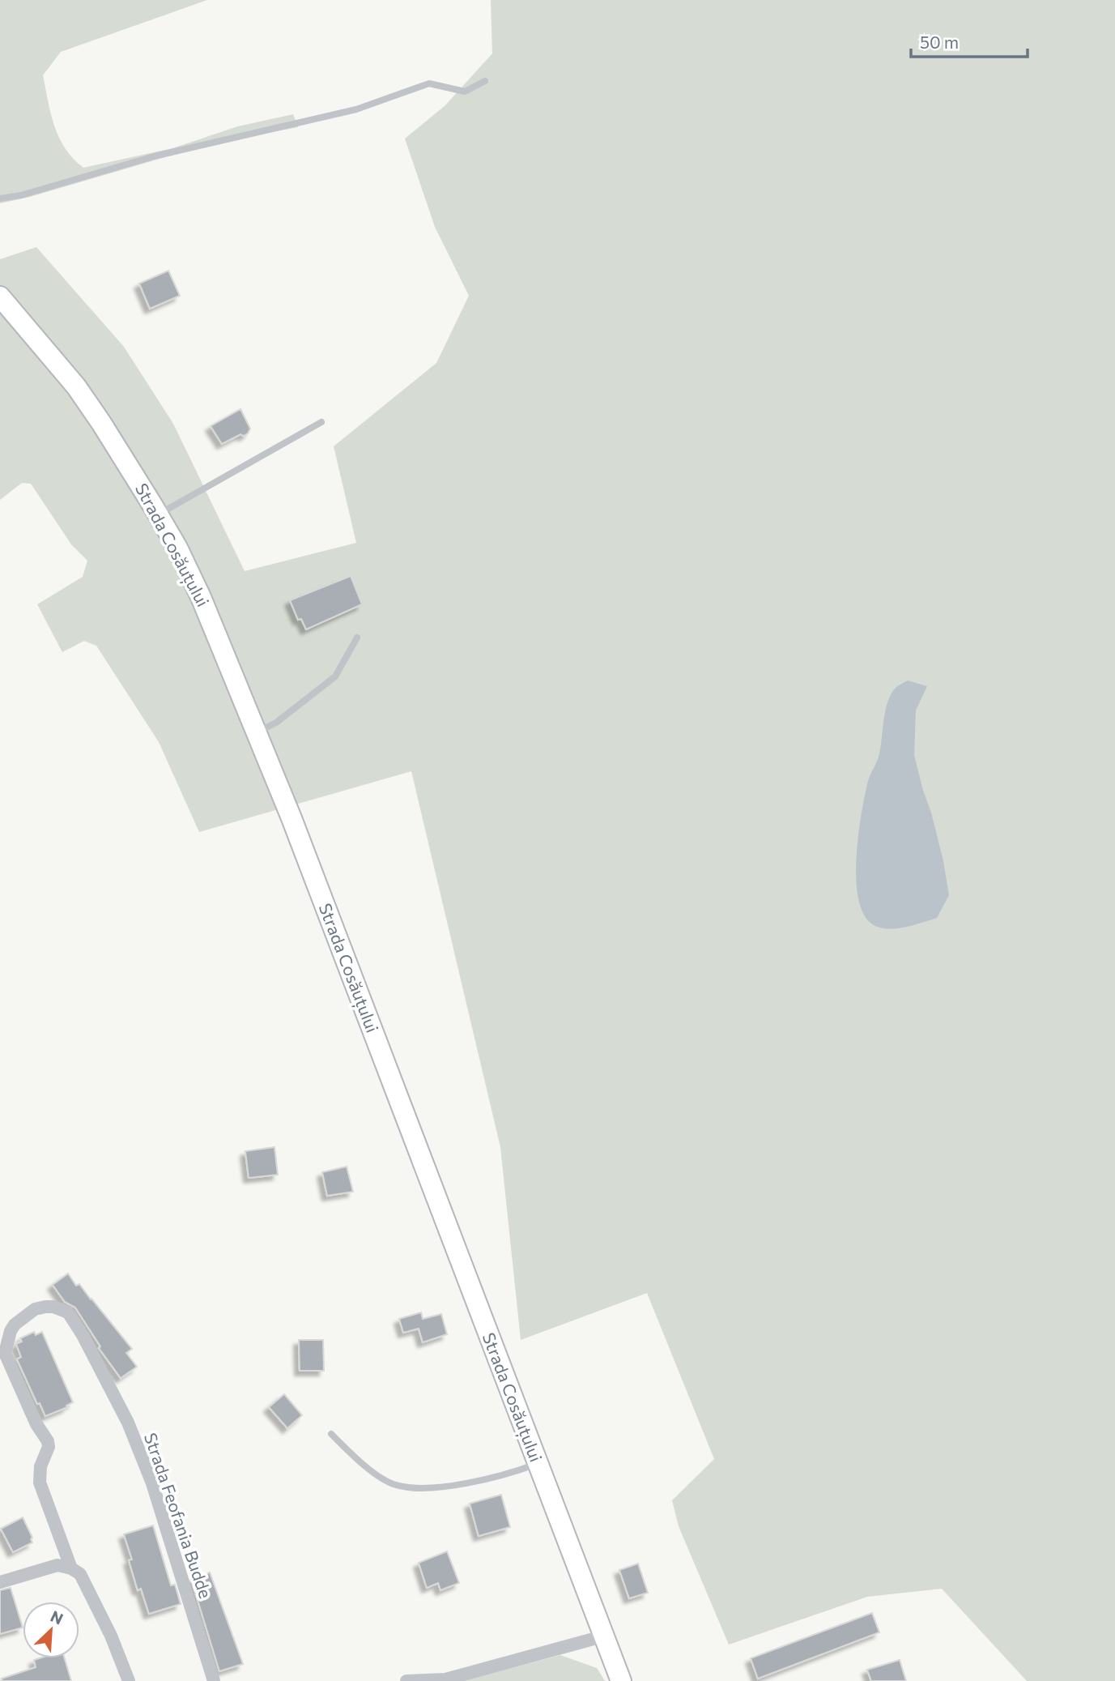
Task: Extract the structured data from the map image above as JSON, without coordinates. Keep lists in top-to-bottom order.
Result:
{
  "streets": {
    "main road": ["Strada Cosăuțului"],
    "street": ["Strada Feofania Budde"]
  },
  "scale_bar": "50 m",
  "north": "top right"
}
